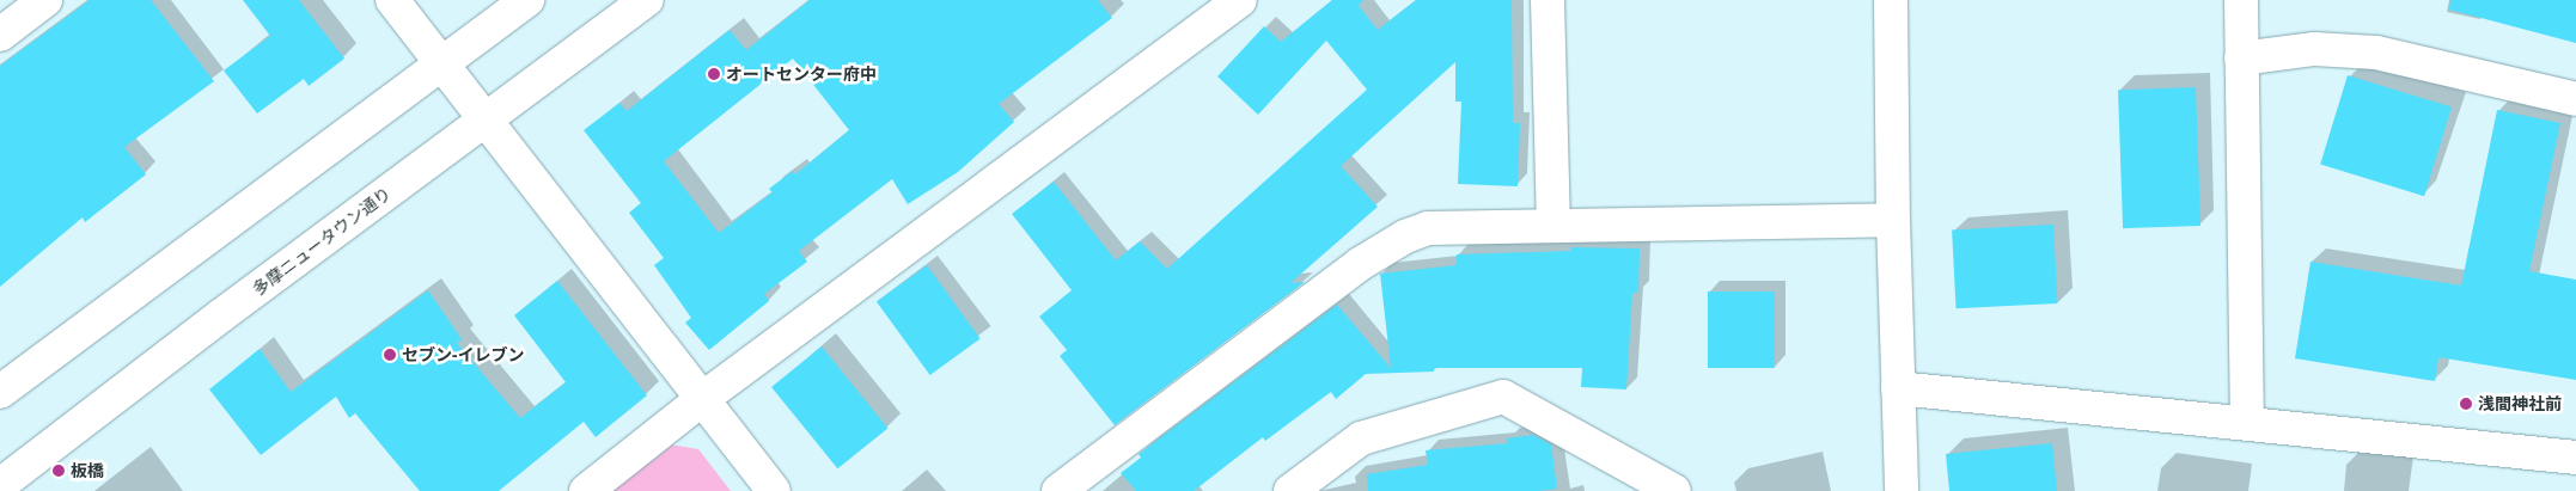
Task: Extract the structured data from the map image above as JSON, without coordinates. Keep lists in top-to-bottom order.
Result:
{
  "streets": {
    "street": ["多摩ニュータウン通り"]
  },
  "places": [
    "オートセンター府中",
    "セブン-イレブン",
    "浅間神社前",
    "板橋"
  ]
}
